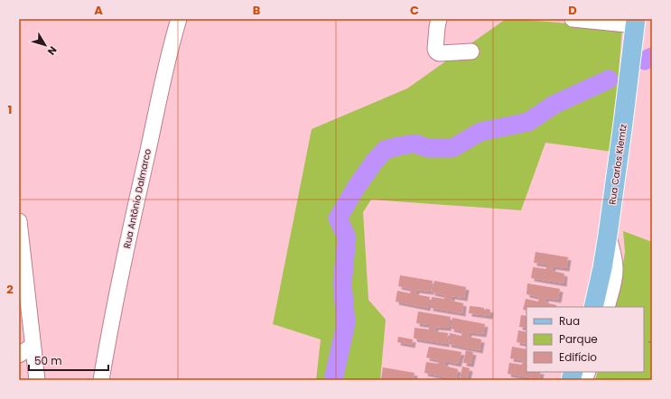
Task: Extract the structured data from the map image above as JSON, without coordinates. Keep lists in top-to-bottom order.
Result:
{
  "streets": {
    "main road": ["Rua Carlos Klemtz"],
    "street": ["Rua Antônio Dalmarco"]
  },
  "legend": ["Rua", "Parque", "Edifício"],
  "scale_bar": "50 m",
  "north": "bottom right",
  "grid": {
    "columns": [
      "A",
      "B",
      "C",
      "D"
    ],
    "rows": ["1", "2"]
  }
}
